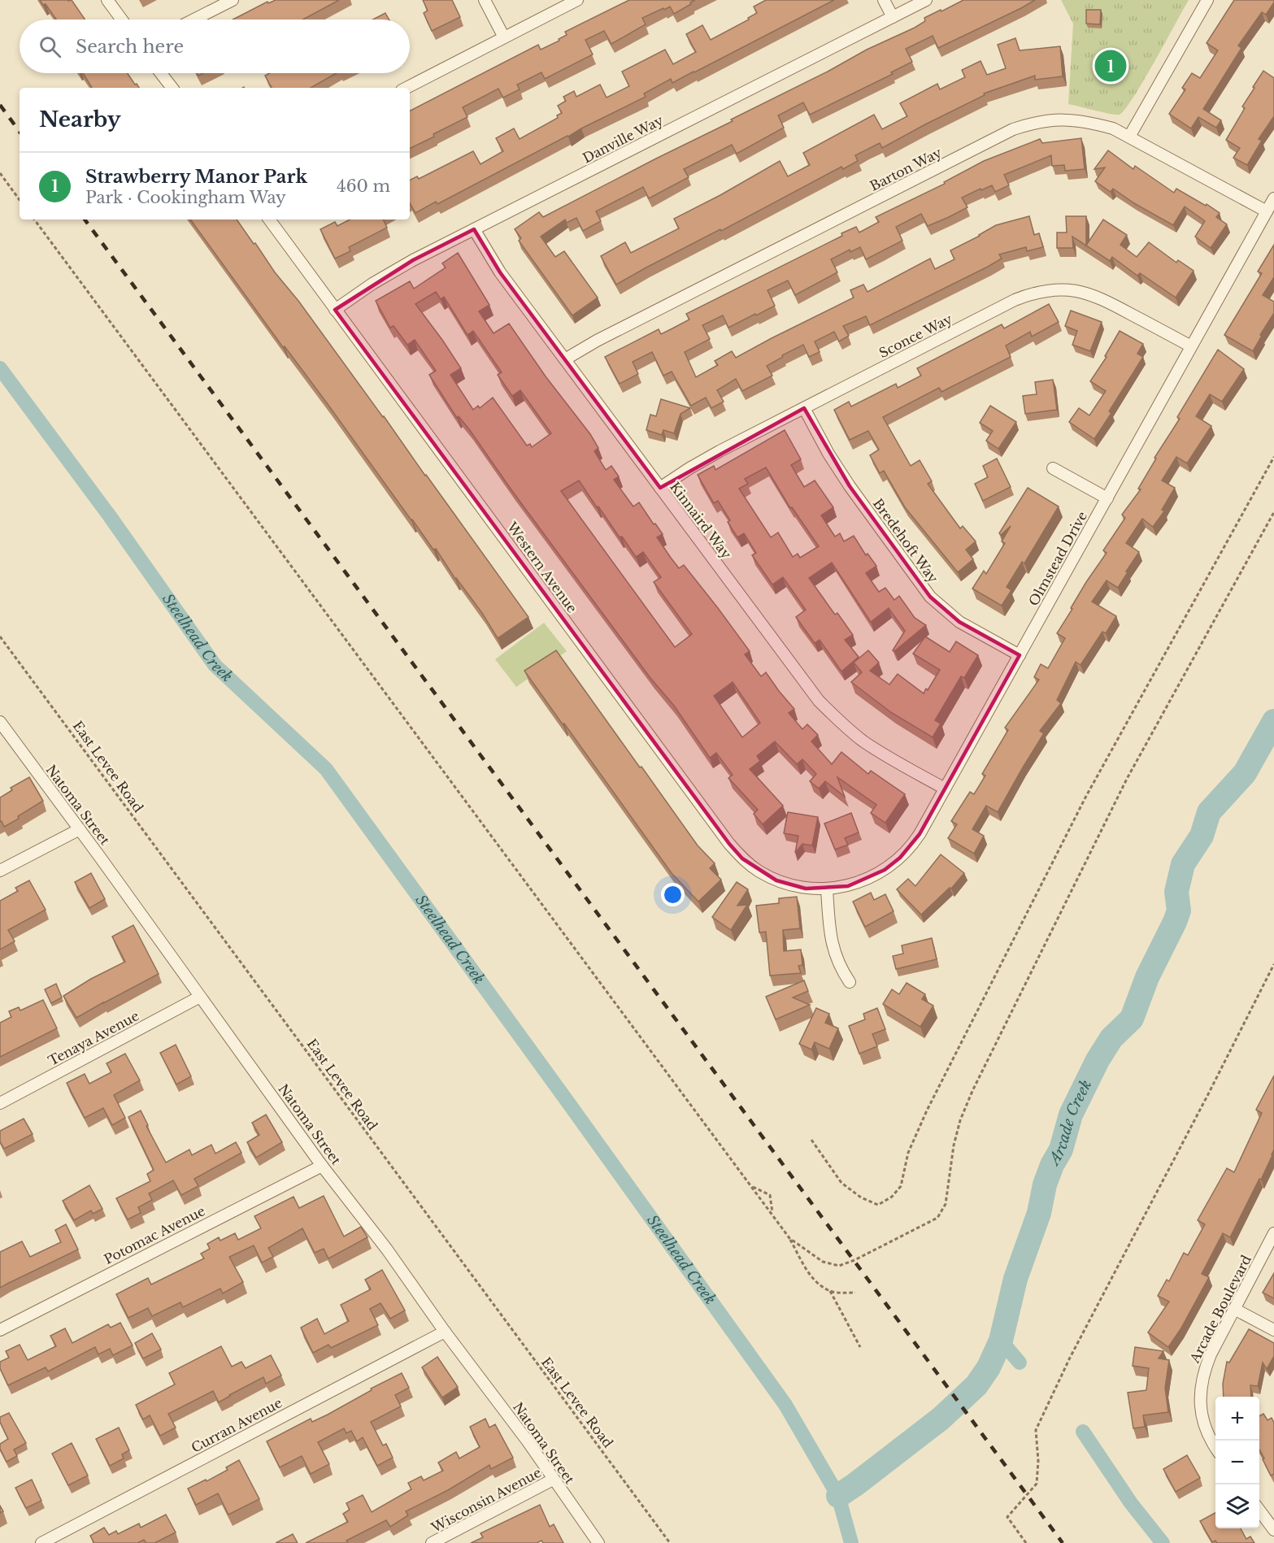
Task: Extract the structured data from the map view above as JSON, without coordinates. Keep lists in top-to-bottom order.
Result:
{
  "streets": {
    "street": [
      "Danville Way",
      "Barton Way",
      "Sconce Way",
      "Kinnaird Way",
      "Bredehoft Way",
      "Olmstead Drive",
      "Western Avenue",
      "Natoma Street",
      "Tenaya Avenue",
      "Potomac Avenue",
      "Arcade Boulevard",
      "Curran Avenue",
      "Wisconsin Avenue"
    ],
    "path": ["East Levee Road"]
  },
  "crossings": [
    ["Danville Way", "Kinnaird Way"],
    ["Danville Way", "Western Avenue"],
    ["Barton Way", "Kinnaird Way"],
    ["Barton Way", "Olmstead Drive"],
    ["Sconce Way", "Kinnaird Way"],
    ["Sconce Way", "Bredehoft Way"],
    ["Sconce Way", "Olmstead Drive"],
    ["Kinnaird Way", "Olmstead Drive"],
    ["Bredehoft Way", "Olmstead Drive"],
    ["Olmstead Drive", "Western Avenue"],
    ["Natoma Street", "Tenaya Avenue"],
    ["Natoma Street", "Potomac Avenue"],
    ["Natoma Street", "Curran Avenue"],
    ["Natoma Street", "Wisconsin Avenue"]
  ],
  "water": ["Steelhead Creek", "Arcade Creek"],
  "page": {
    "search": "Search here",
    "pins": "1",
    "heading": "Nearby",
    "list": [
      {
        "mark": "1",
        "name": "Strawberry Manor Park",
        "note": "Park · Cookingham Way",
        "value": "460 m"
      }
    ],
    "map_buttons": ["+", "−"]
  }
}
